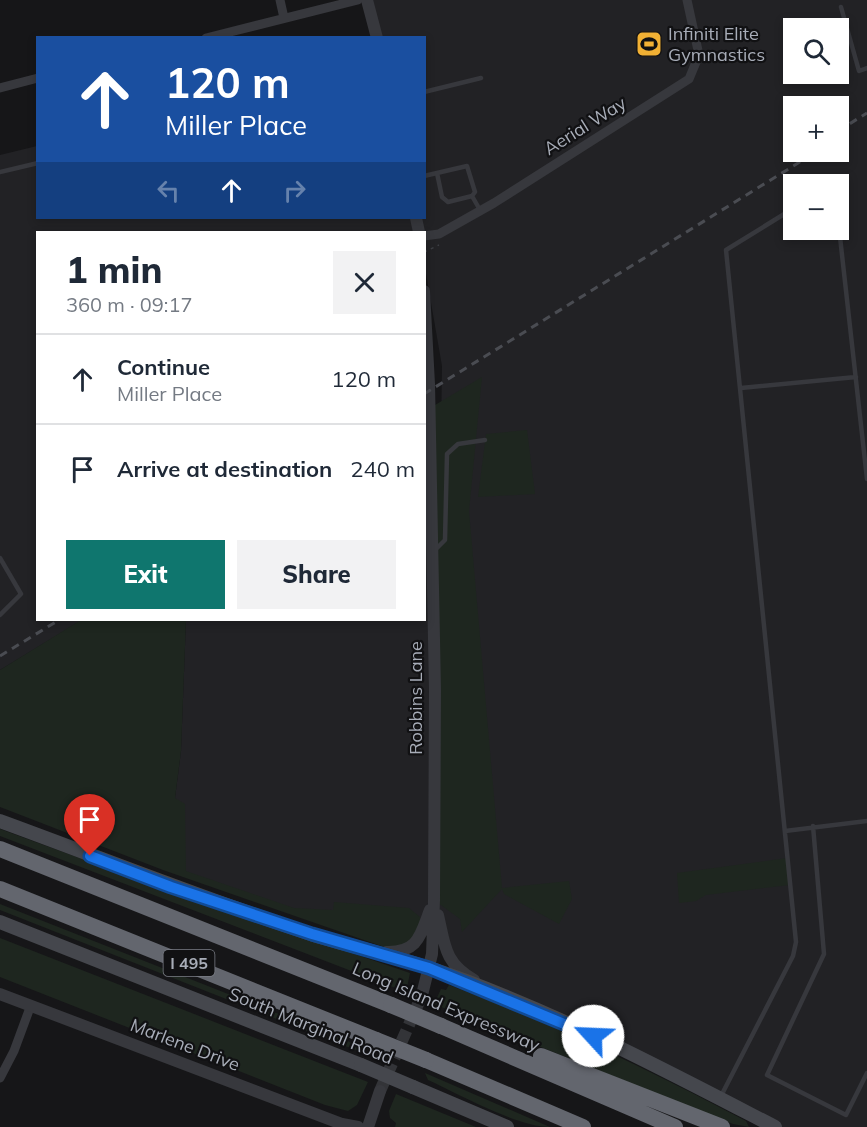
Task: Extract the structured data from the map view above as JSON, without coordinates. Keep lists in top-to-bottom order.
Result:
{
  "streets": {
    "highway": ["I 495", "Long Island Expressway"],
    "main road": ["South Marginal Road"],
    "street": ["Aerial Way", "Robbins Lane", "Marlene Drive"]
  },
  "places": {
    "sports": ["Infiniti Elite Gymnastics"]
  },
  "page": {
    "map_buttons": ["+", "−"],
    "turn": ["120 m", "Miller Place"],
    "heading": ["1 min", "360 m · 09:17"],
    "list": [
      {
        "name": "Continue",
        "note": "Miller Place",
        "value": "120 m"
      },
      {
        "name": "Arrive at destination",
        "value": "240 m"
      }
    ],
    "buttons": ["Exit", "Share"]
  }
}
